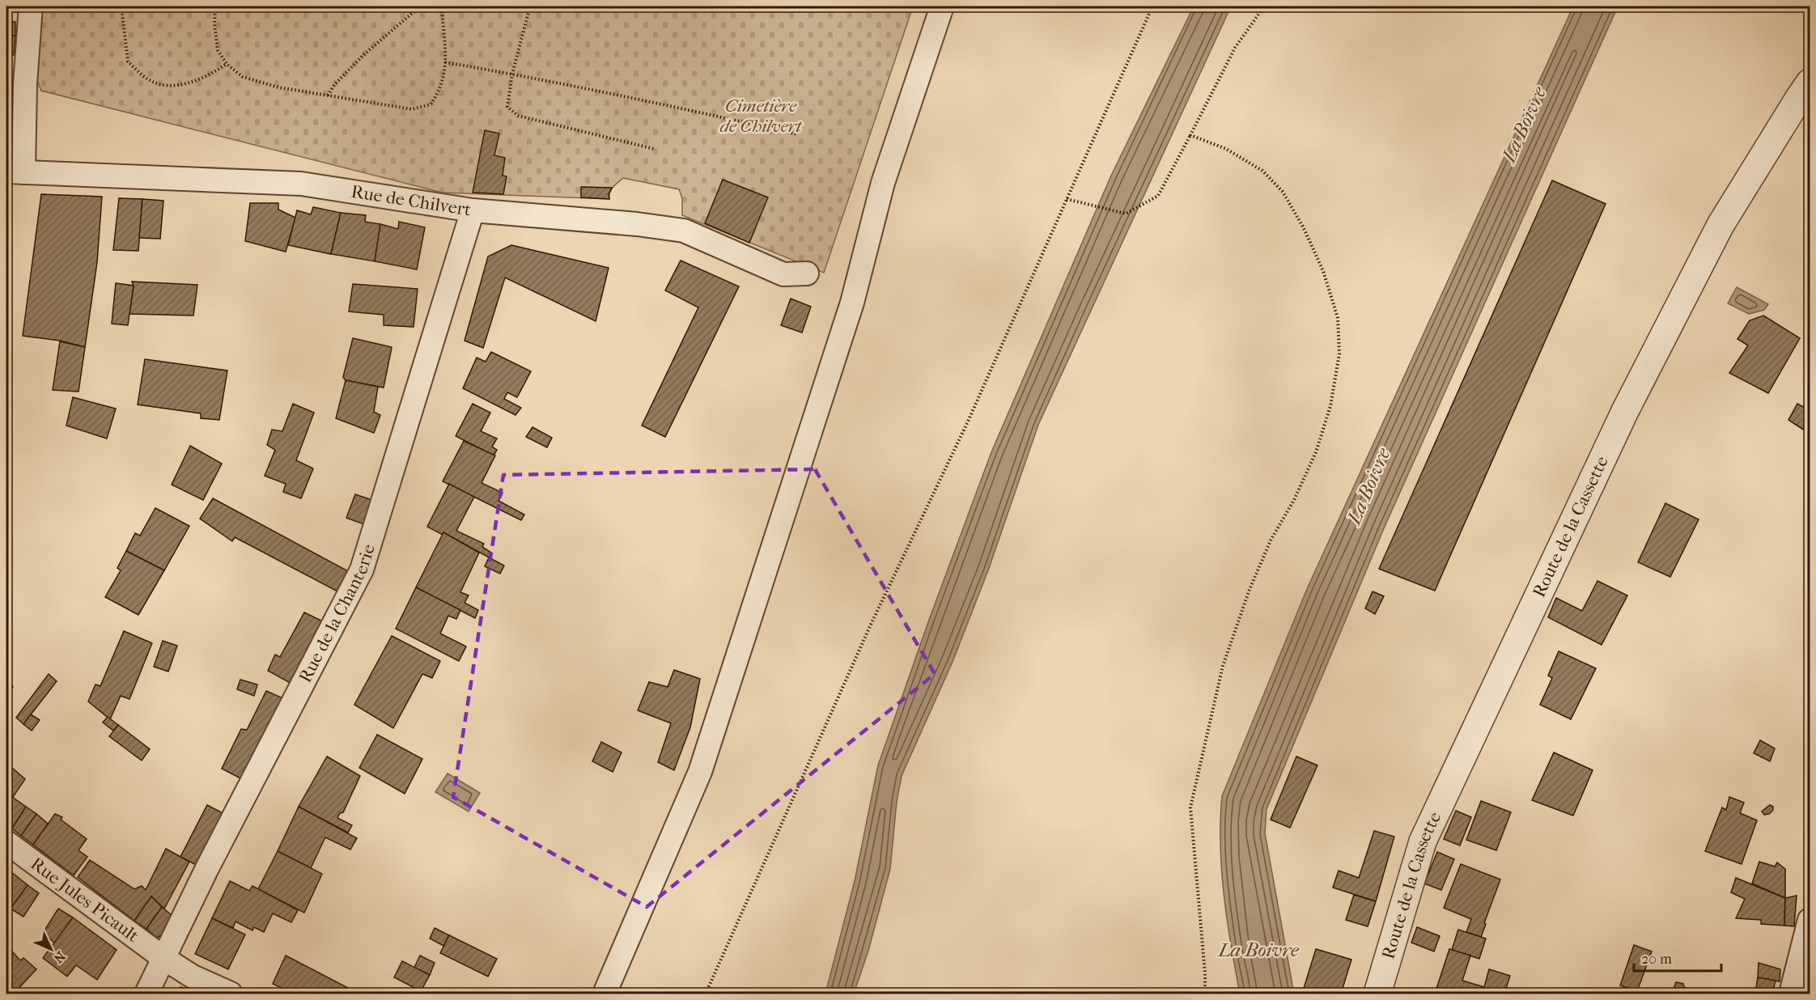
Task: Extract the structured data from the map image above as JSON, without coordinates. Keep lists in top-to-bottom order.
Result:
{
  "streets": {
    "street": [
      "Rue de Chilvert",
      "Route de la Cassette",
      "Rue de la Chanterie",
      "Rue Jules Picault"
    ]
  },
  "crossings": [
    ["Rue de Chilvert", "Rue de la Chanterie"],
    ["Rue de la Chanterie", "Rue Jules Picault"]
  ],
  "water": ["La Boivre"],
  "parks": ["Cimetière de Chilvert"],
  "scale_bar": "20 m",
  "north": "bottom right"
}
